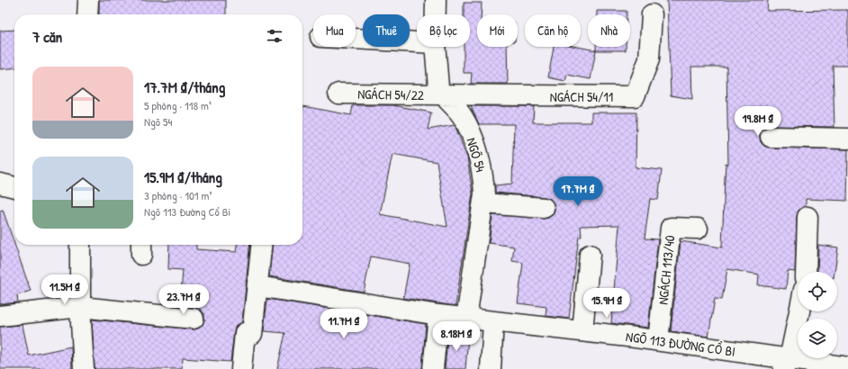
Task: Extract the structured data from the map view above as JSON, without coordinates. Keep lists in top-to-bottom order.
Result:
{
  "streets": {
    "street": [
      "NGÁCH 54/22",
      "NGÁCH 54/11",
      "NGÕ 54",
      "NGÁCH 113/40",
      "NGÕ 113 ĐƯỜNG CỔ BI"
    ]
  },
  "crossings": [
    ["NGÁCH 54/22", "NGÁCH 54/11"],
    ["NGÁCH 54/22", "NGÕ 54"],
    ["NGÁCH 54/11", "NGÕ 54"],
    ["NGÕ 54", "NGÕ 113 ĐƯỜNG CỔ BI"],
    ["NGÁCH 113/40", "NGÕ 113 ĐƯỜNG CỔ BI"]
  ],
  "page": {
    "chip": [
      "Mua",
      "Thuê",
      "Bộ lọc",
      "Mới",
      "Căn hộ",
      "Nhà"
    ],
    "heading": "7 căn",
    "list": [
      {
        "name": "17.7M ₫/tháng",
        "note": "5 phòng · 118 m² · Ngõ 54"
      },
      {
        "name": "15.9M ₫/tháng",
        "note": "3 phòng · 101 m² · Ngõ 113 Đường Cổ Bi"
      }
    ],
    "price": [
      "19.8M ₫",
      "17.7M ₫",
      "11.5M ₫",
      "23.7M ₫",
      "15.9M ₫",
      "11.7M ₫",
      "8.18M ₫"
    ]
  }
}
